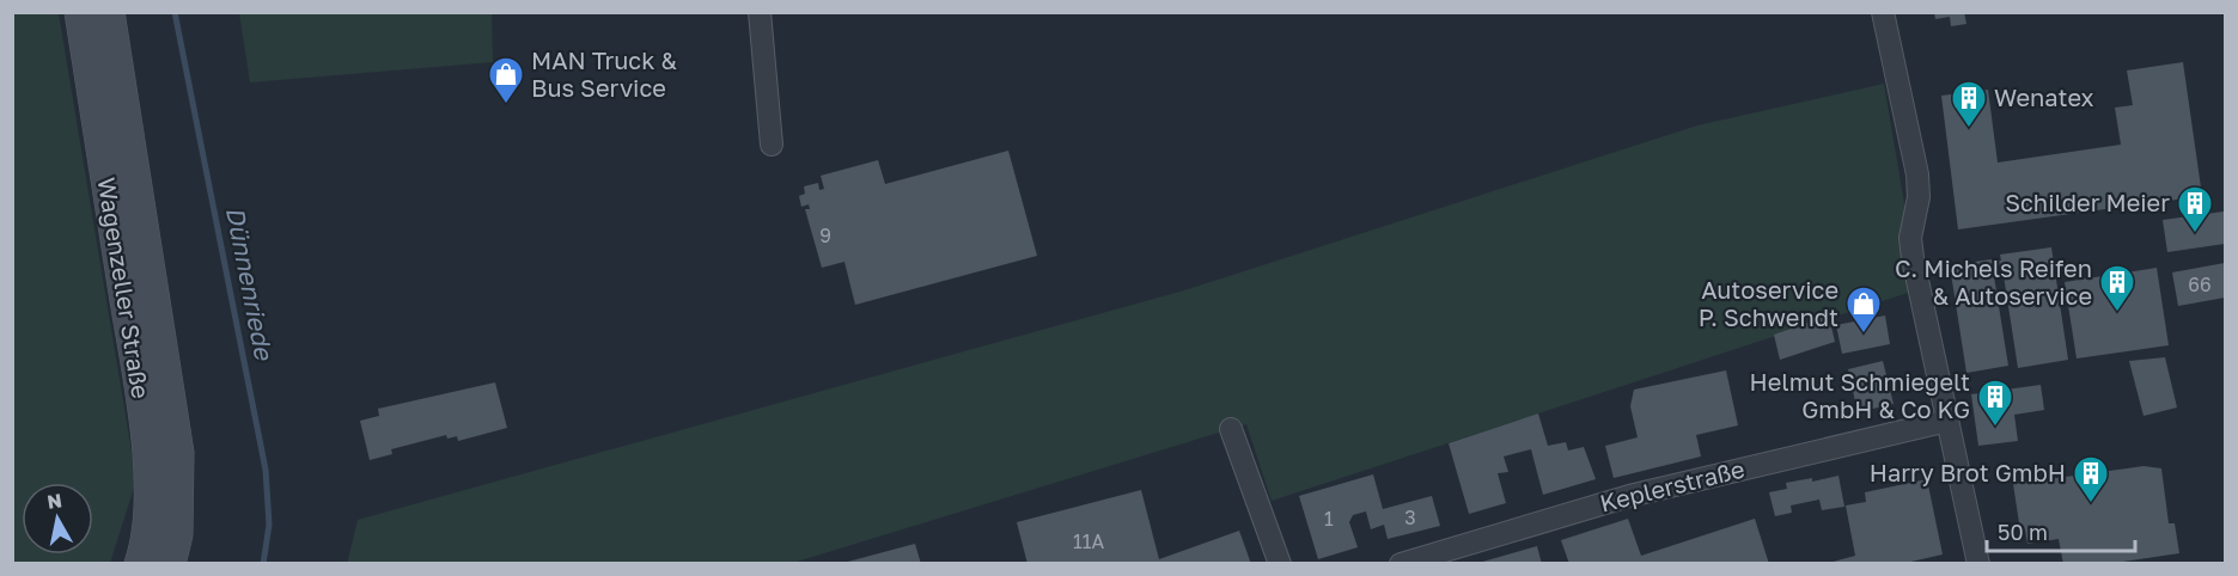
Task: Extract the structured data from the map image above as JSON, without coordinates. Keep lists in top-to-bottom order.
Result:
{
  "streets": {
    "main road": ["Wagenzeller Straße"],
    "street": ["Keplerstraße"]
  },
  "water": ["Dünnenriede"],
  "places": {
    "shop": ["MAN Truck & Bus Service", "Autoservice P. Schwendt"],
    "building": [
      "Wenatex",
      "Schilder Meier",
      "C. Michels Reifen & Autoservice",
      "Helmut Schmiegelt GmbH & Co KG",
      "Harry Brot GmbH"
    ]
  },
  "house_numbers": [
    "9",
    "66",
    "3",
    "1",
    "11A"
  ],
  "scale_bar": "50 m",
  "north": "top"
}
